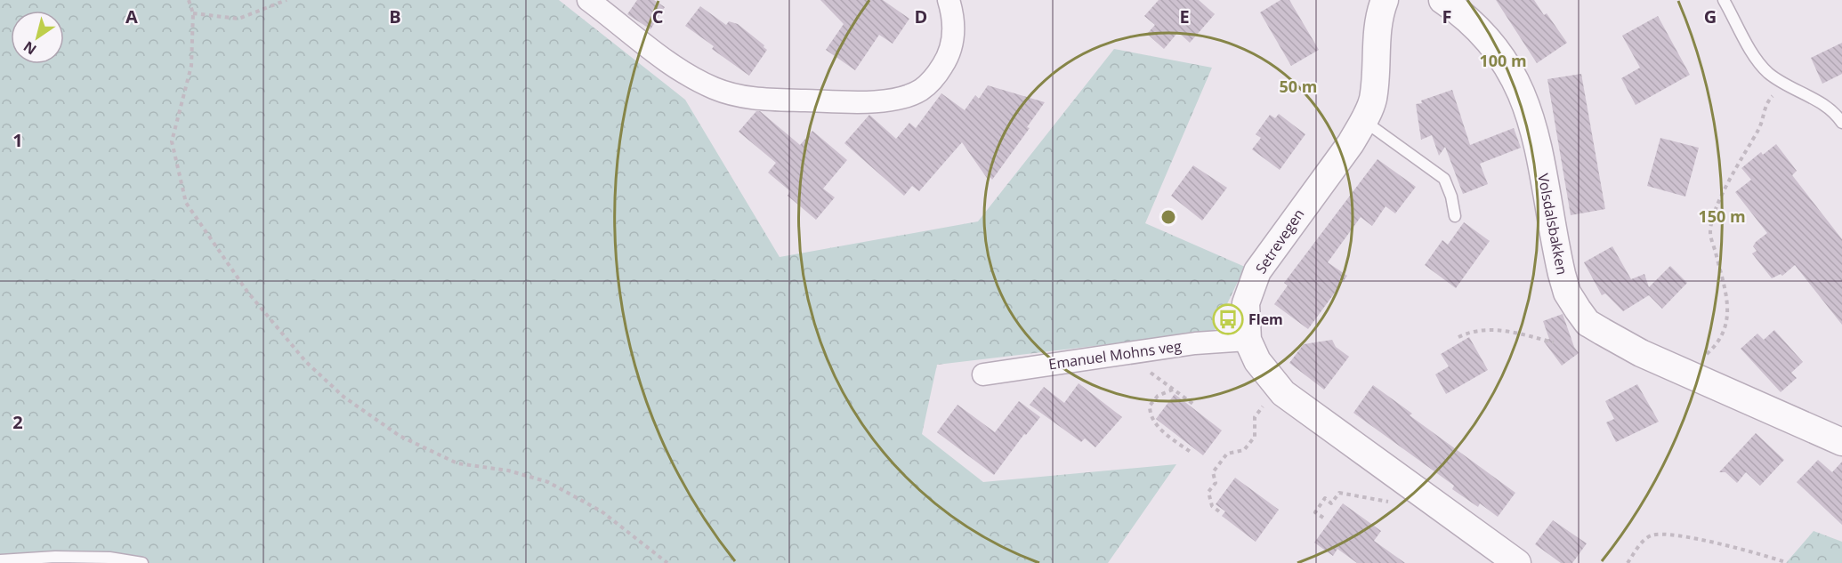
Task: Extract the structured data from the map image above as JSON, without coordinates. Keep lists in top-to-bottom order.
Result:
{
  "streets": {
    "street": ["Volsdalsbakken", "Setrevegen", "Emanuel Mohns veg"]
  },
  "crossings": [
    ["Setrevegen", "Emanuel Mohns veg"]
  ],
  "places": {
    "bus stop": ["Flem"]
  },
  "north": "bottom left",
  "grid": {
    "columns": [
      "A",
      "B",
      "C",
      "D",
      "E",
      "F",
      "G"
    ],
    "rows": ["1", "2"]
  },
  "rings": ["100 m", "50 m", "150 m"]
}
